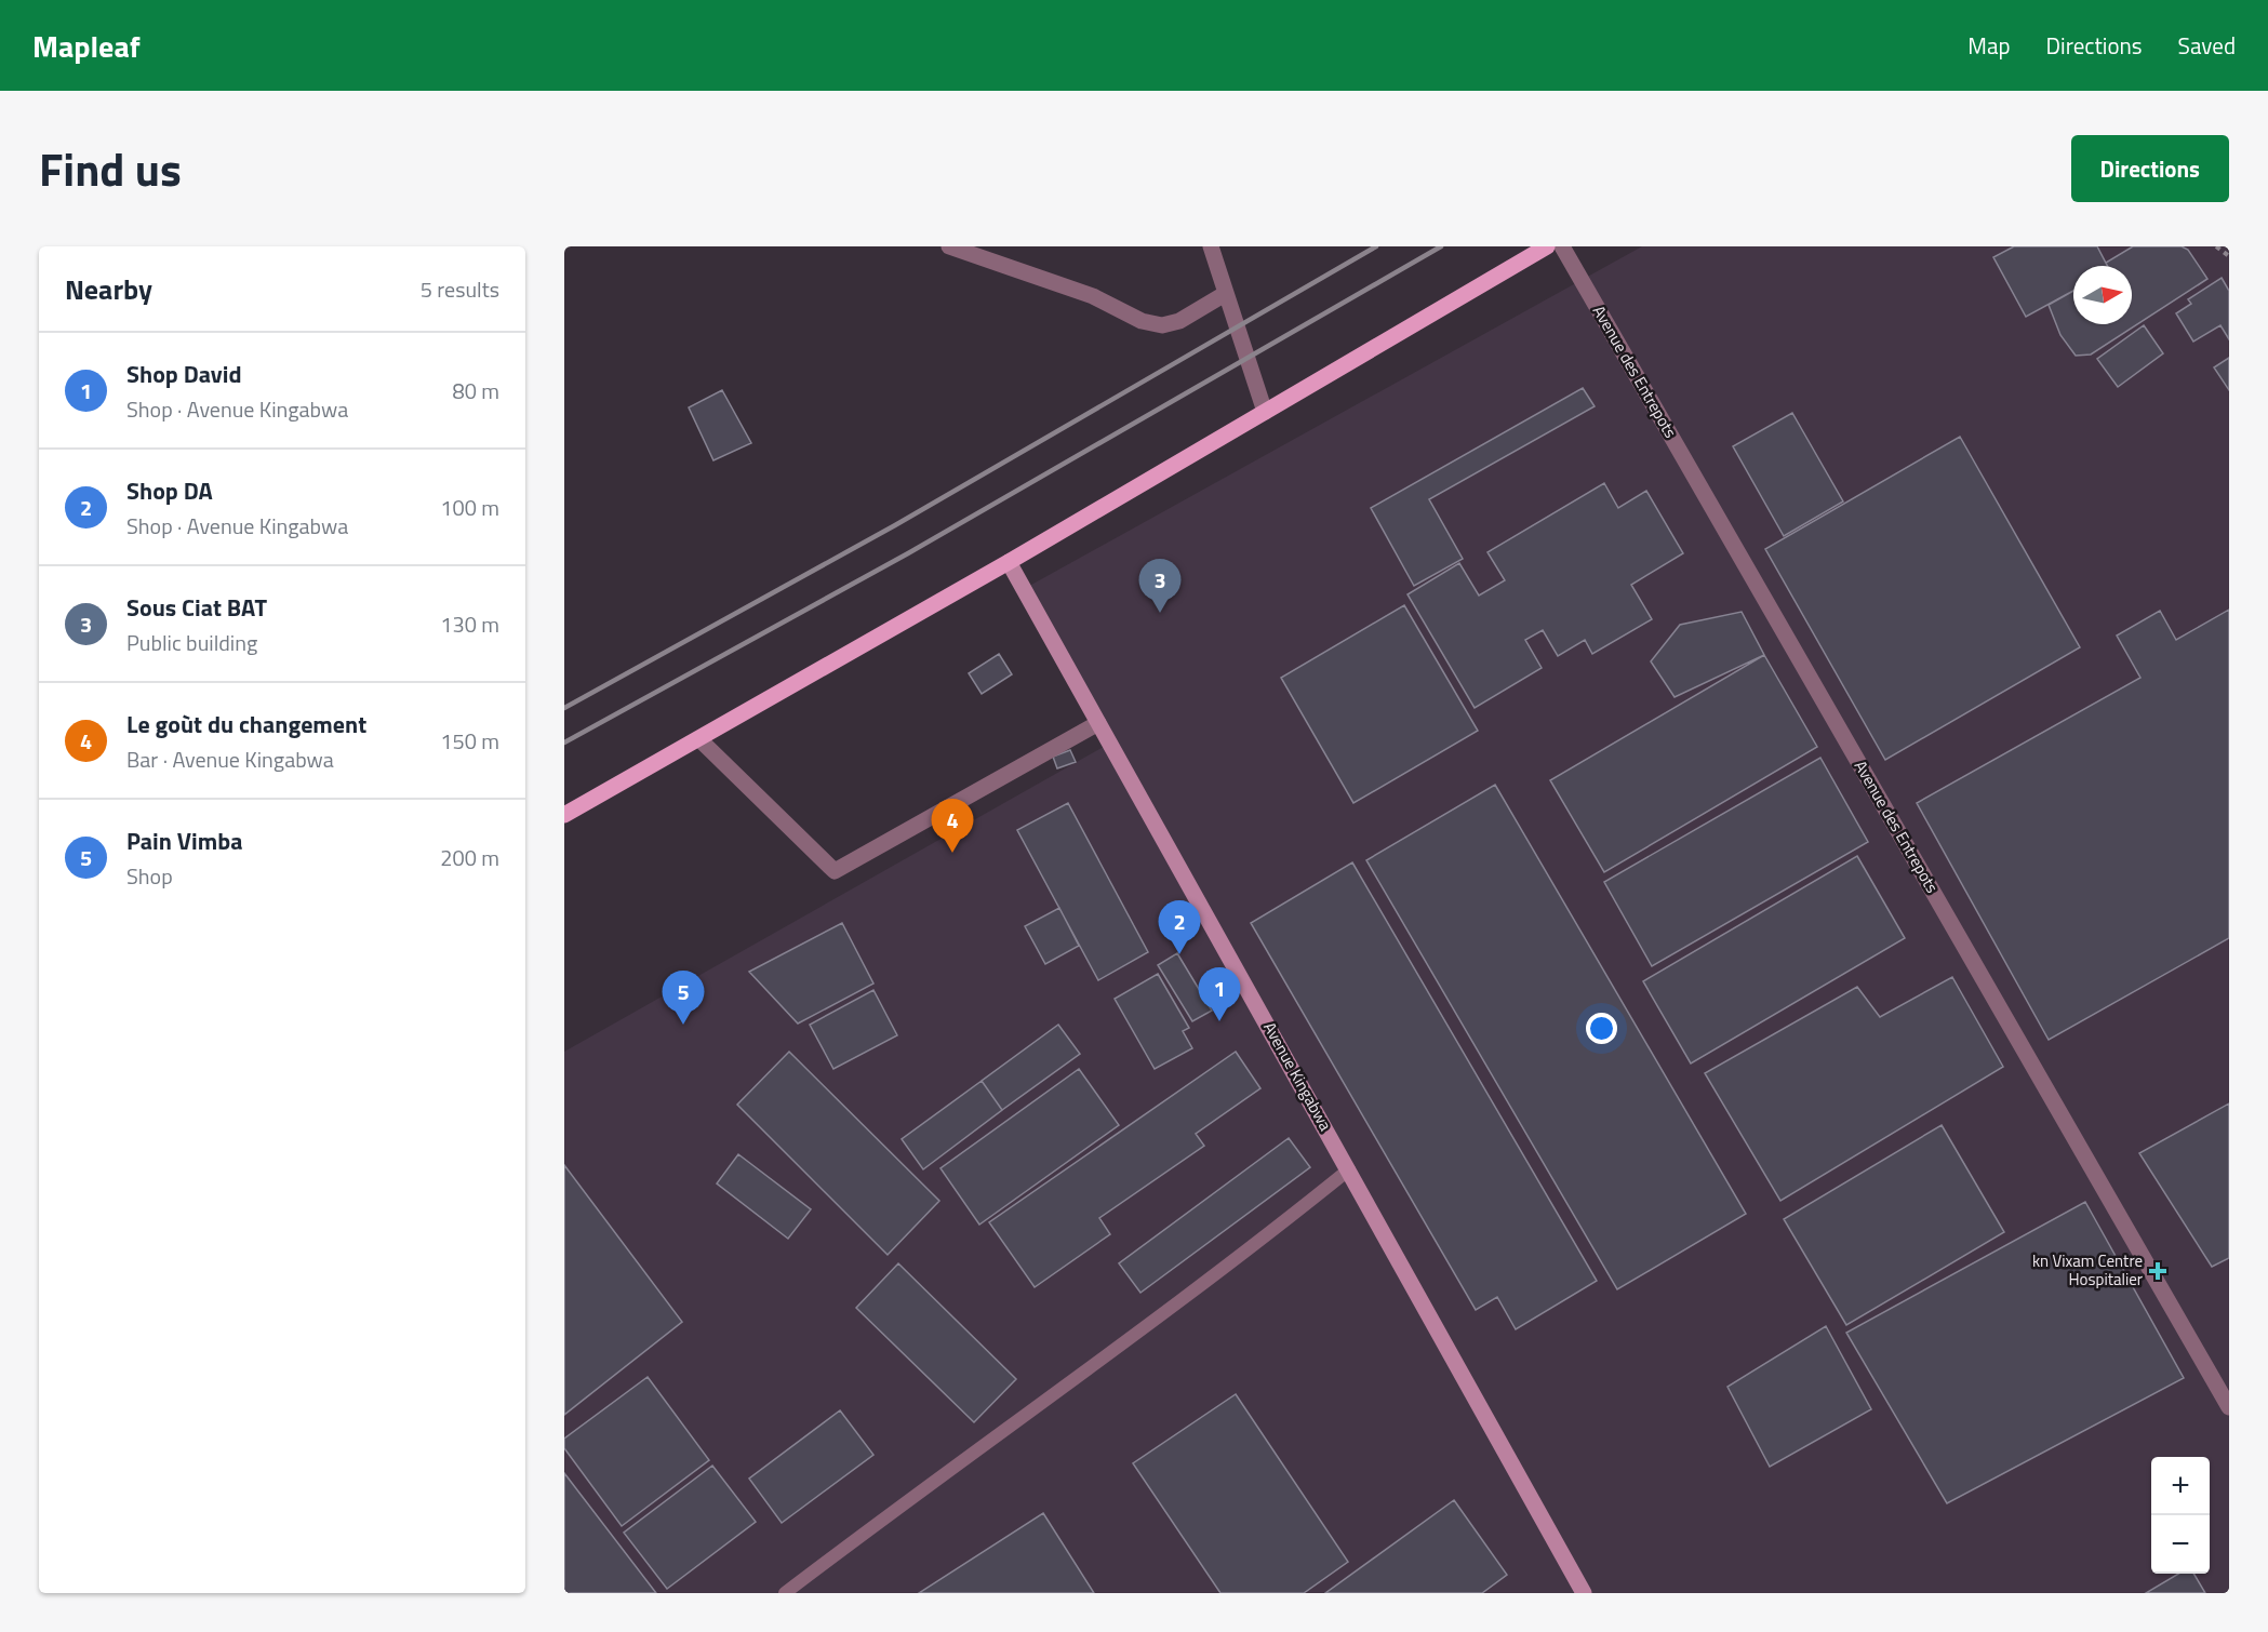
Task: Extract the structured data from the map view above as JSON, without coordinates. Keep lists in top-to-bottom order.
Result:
{
  "streets": {
    "street": ["Avenue des Entrepots", "Avenue Kingabwa"]
  },
  "places": {
    "health": ["kn Vixam Centre Hospitalier"]
  },
  "north": "right",
  "page": {
    "header": "Mapleaf",
    "nav": ["Map", "Directions", "Saved"],
    "title": "Find us",
    "buttons": "Directions",
    "heading": ["Nearby", "5 results"],
    "list": [
      {
        "mark": "1",
        "name": "Shop David",
        "note": "Shop · Avenue Kingabwa",
        "value": "80 m"
      },
      {
        "mark": "2",
        "name": "Shop DA",
        "note": "Shop · Avenue Kingabwa",
        "value": "100 m"
      },
      {
        "mark": "3",
        "name": "Sous Ciat BAT",
        "note": "Public building",
        "value": "130 m"
      },
      {
        "mark": "4",
        "name": "Le goùt du changement",
        "note": "Bar · Avenue Kingabwa",
        "value": "150 m"
      },
      {
        "mark": "5",
        "name": "Pain Vimba",
        "note": "Shop",
        "value": "200 m"
      }
    ],
    "pins": [
      "3",
      "4",
      "2",
      "1",
      "5"
    ],
    "map_buttons": ["+", "−"]
  }
}
